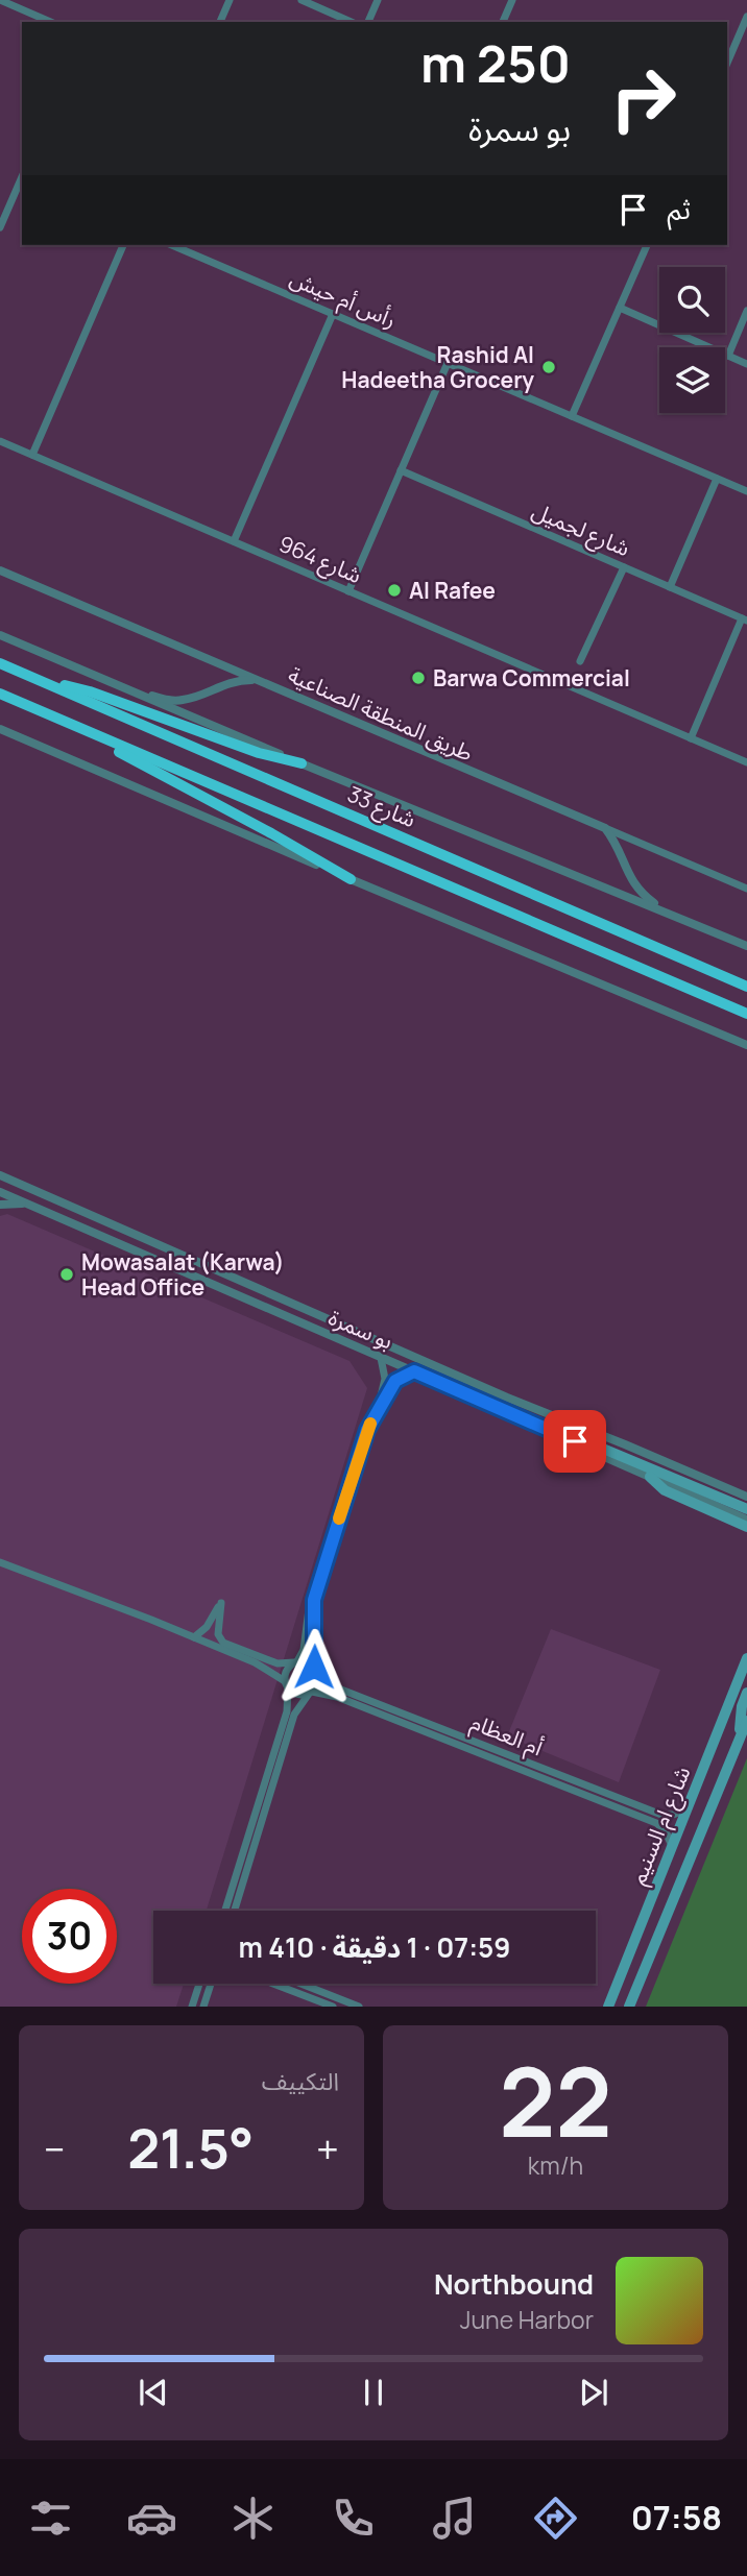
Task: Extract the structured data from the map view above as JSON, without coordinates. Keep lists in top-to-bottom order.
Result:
{
  "streets": {
    "highway": ["شارع 33"],
    "main road": ["شارع ام السنيم"],
    "street": [
      "رأس أم حيش",
      "شارع لجميل",
      "شارع 964",
      "طريق المنطقة الصناعية",
      "بو سمرة",
      "أم العظام"
    ]
  },
  "crossings": [
    ["أم العظام", "شارع ام السنيم"]
  ],
  "places": [
    "Rashid Al Hadeetha Grocery",
    "Al Rafee",
    "Barwa Commercial",
    "Mowasalat (Karwa) Head Office"
  ],
  "page": {
    "turn": ["250 m", "بو سمرة"],
    "then": "ثم",
    "limit": "30",
    "trip": "07:59 · 1 دقيقة · 410 m",
    "tile": [
      ["22", "km/h"],
      "التكييف"
    ],
    "heat": ["−", "21.5°", "+"],
    "song": ["Northbound", "June Harbor"],
    "tabs": "07:58"
  }
}
